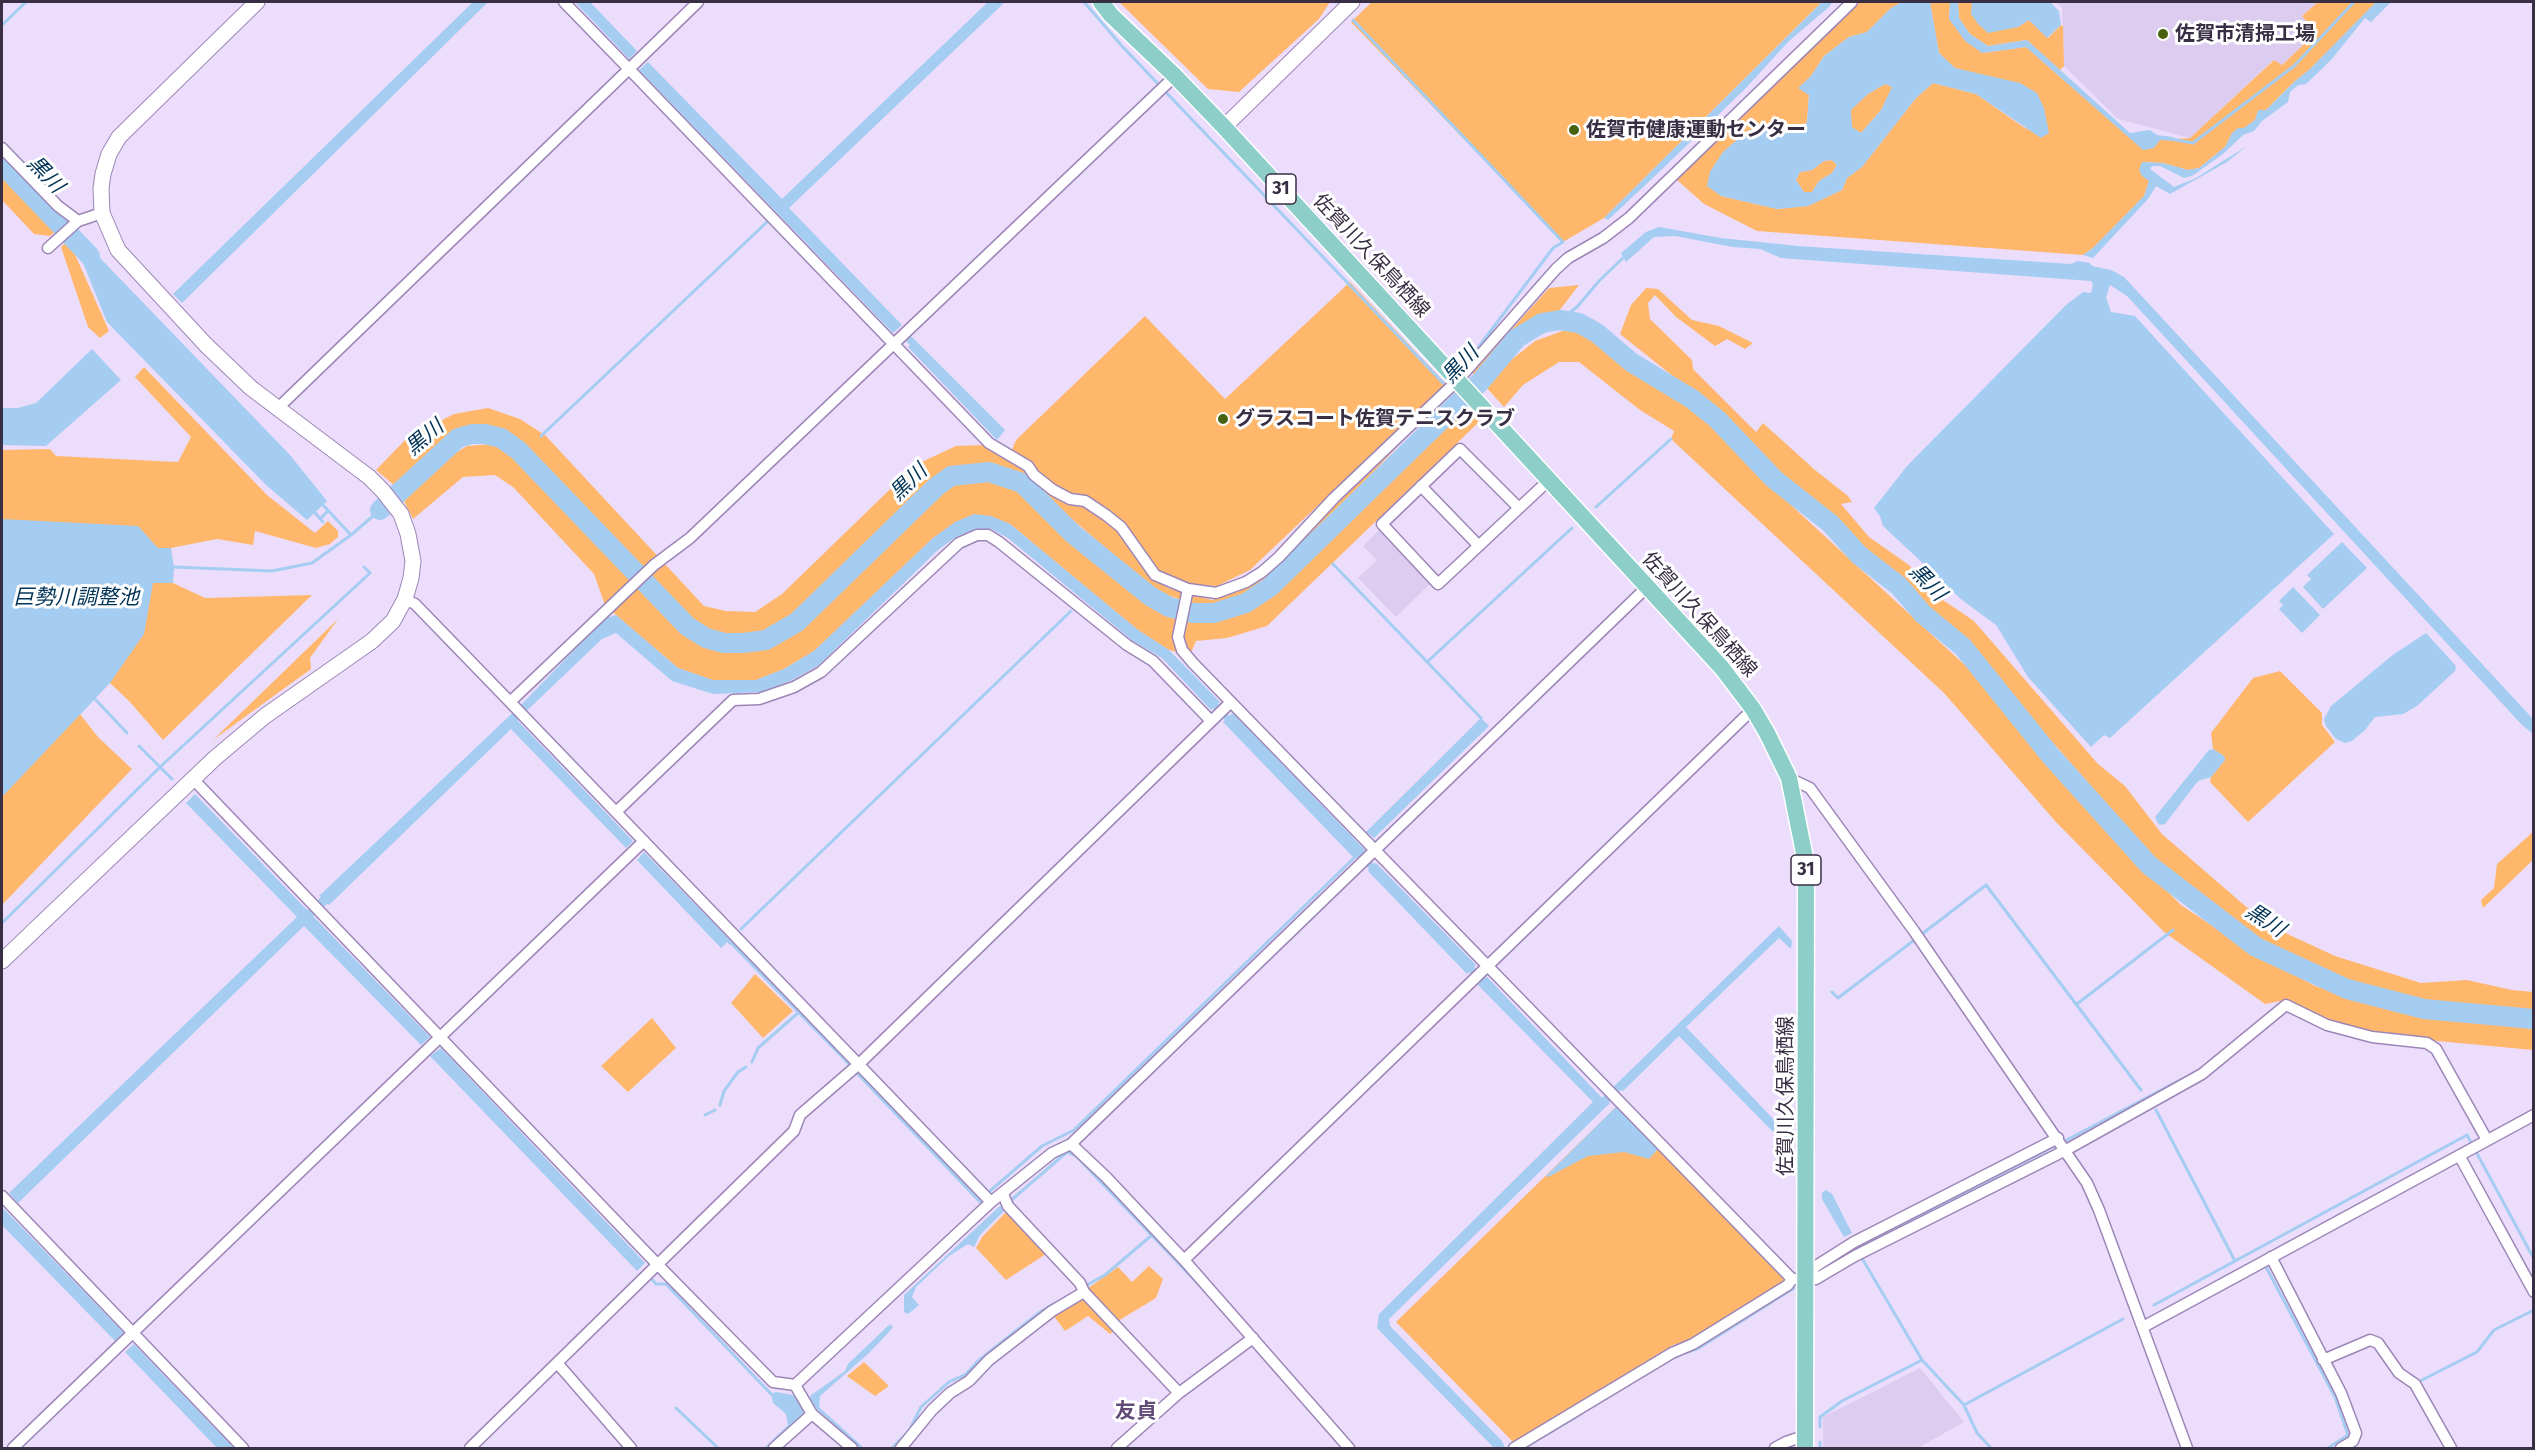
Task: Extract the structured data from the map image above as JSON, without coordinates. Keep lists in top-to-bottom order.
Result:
{
  "streets": {
    "main road": ["31", "佐賀川久保鳥栖線"]
  },
  "districts": ["友貞"],
  "water": ["黒川", "巨勢川調整池"],
  "places": ["佐賀市清掃工場", "佐賀市健康運動センター", "グラスコート佐賀テニスクラブ"]
}
